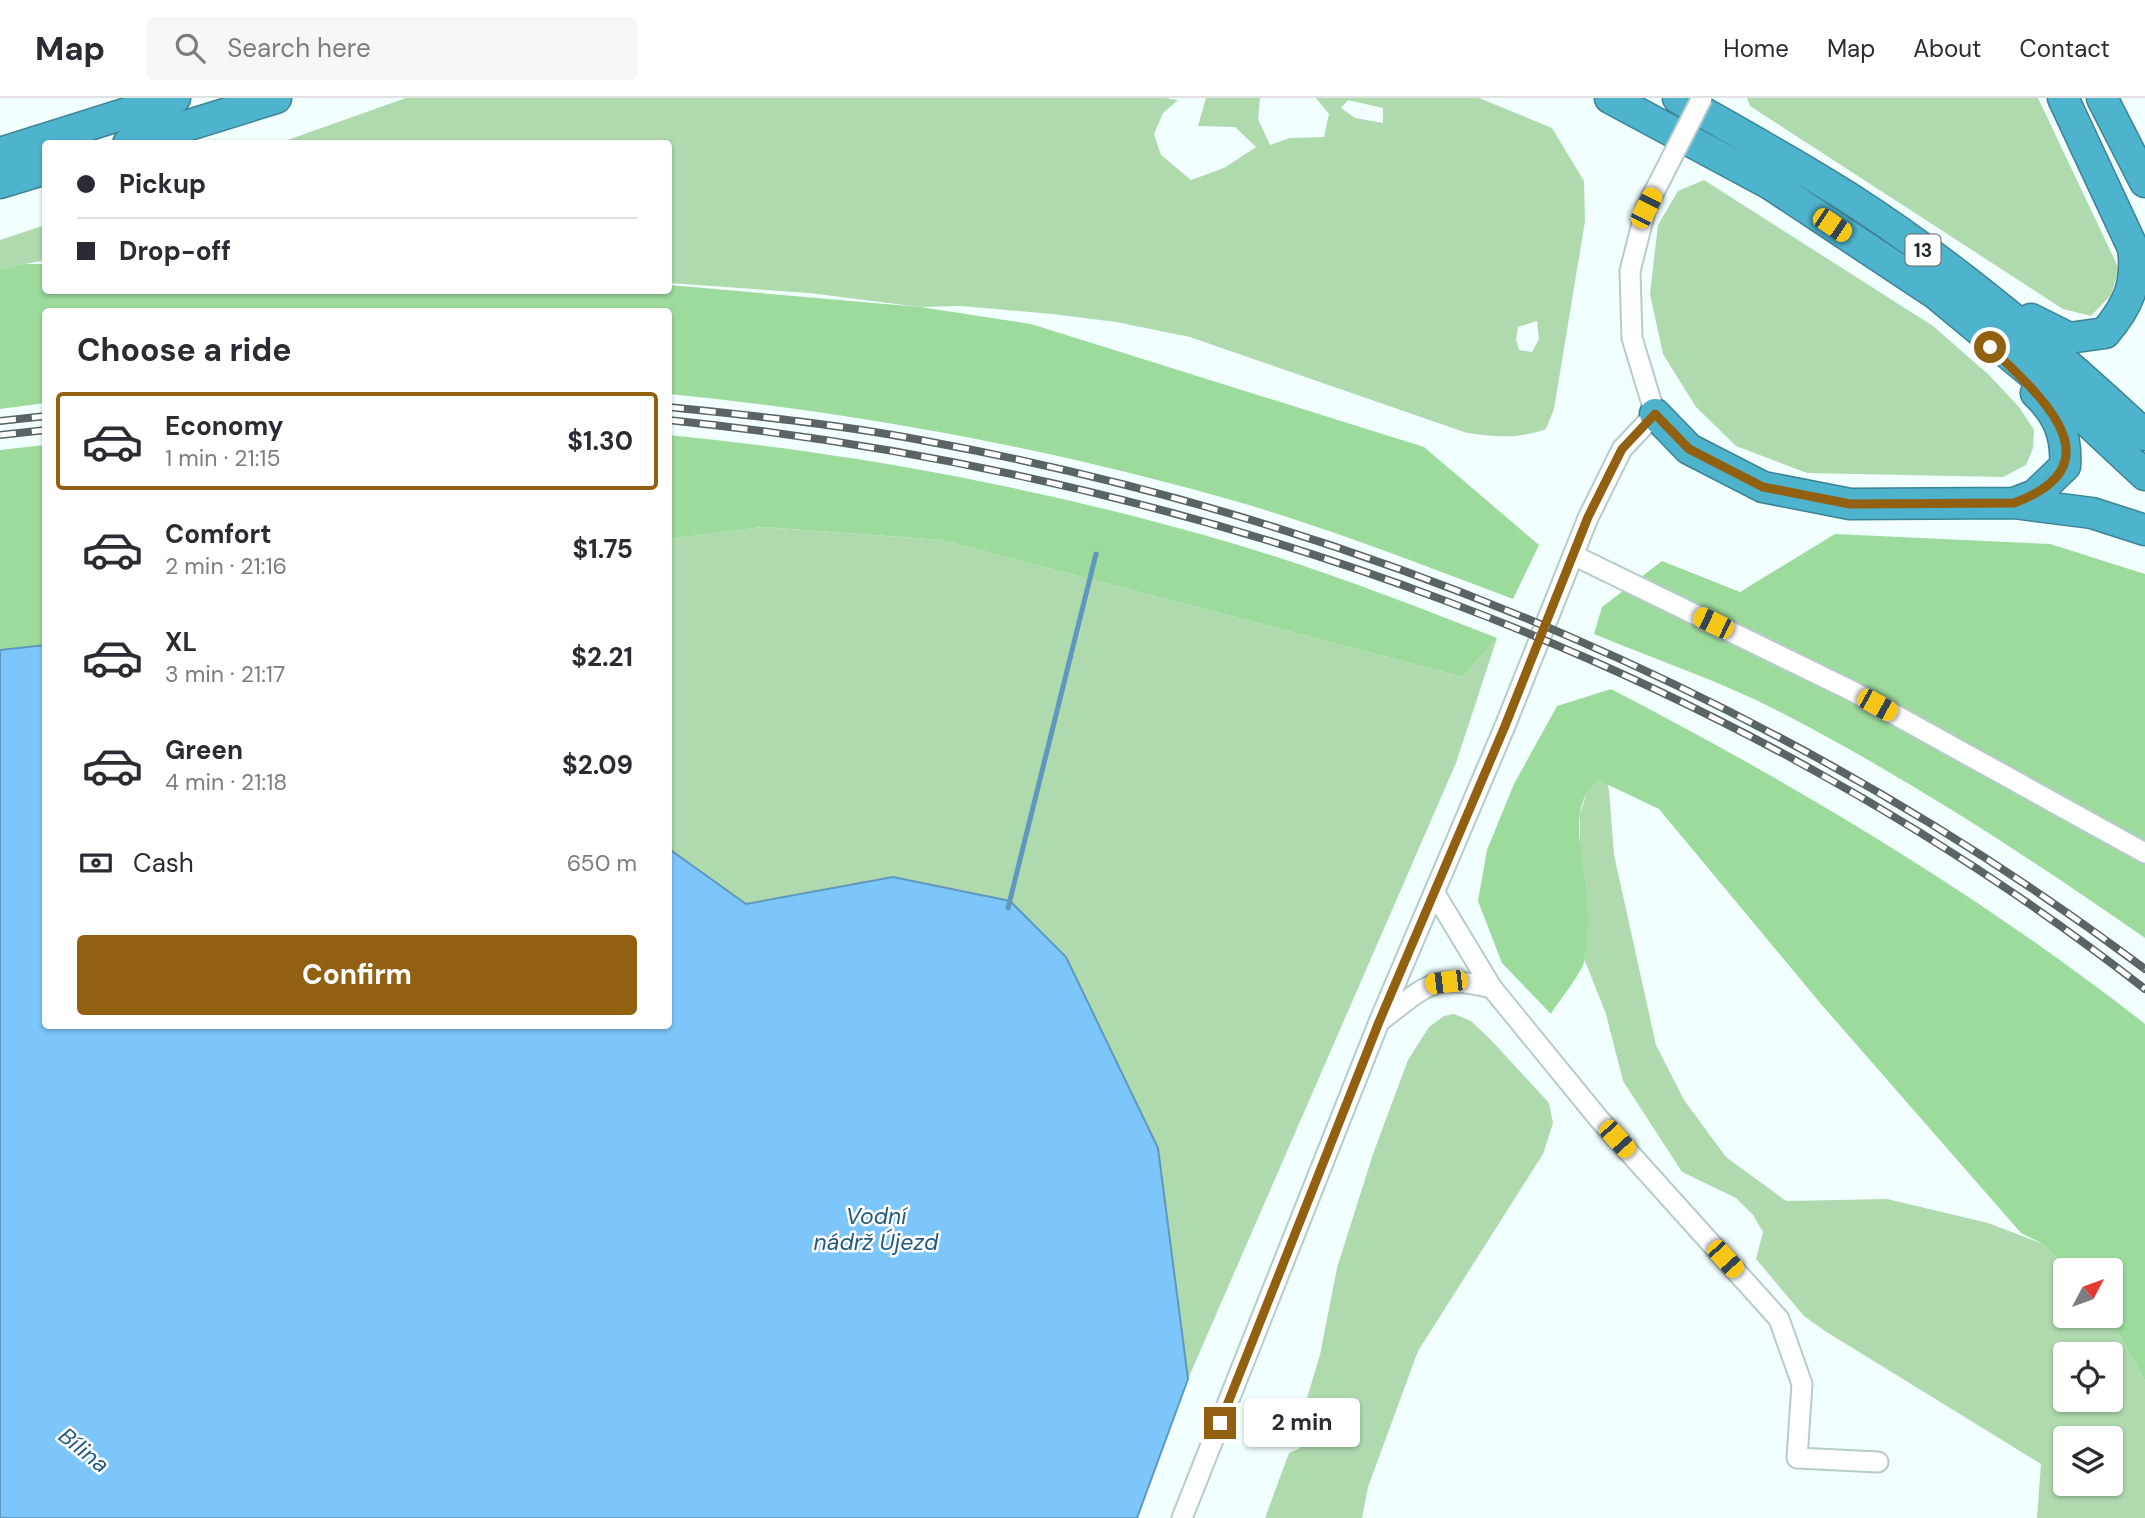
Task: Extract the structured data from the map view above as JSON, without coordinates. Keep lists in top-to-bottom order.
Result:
{
  "streets": {
    "highway": ["13"]
  },
  "water": ["Vodní nádrž Újezd", "Bílina"],
  "north": "top right",
  "page": {
    "header": "Map",
    "search": "Search here",
    "nav": [
      "Home",
      "Map",
      "About",
      "Contact"
    ],
    "banner": ["Pickup", "Drop-off"],
    "heading": "Choose a ride",
    "list": [
      {
        "name": "Economy",
        "note": "1 min · 21:15",
        "value": "$1.30"
      },
      {
        "name": "Comfort",
        "note": "2 min · 21:16",
        "value": "$1.75"
      },
      {
        "name": "XL",
        "note": "3 min · 21:17",
        "value": "$2.21"
      },
      {
        "name": "Green",
        "note": "4 min · 21:18",
        "value": "$2.09"
      }
    ],
    "pay": ["Cash", "650 m"],
    "buttons": "Confirm",
    "bubble": "2 min"
  }
}
